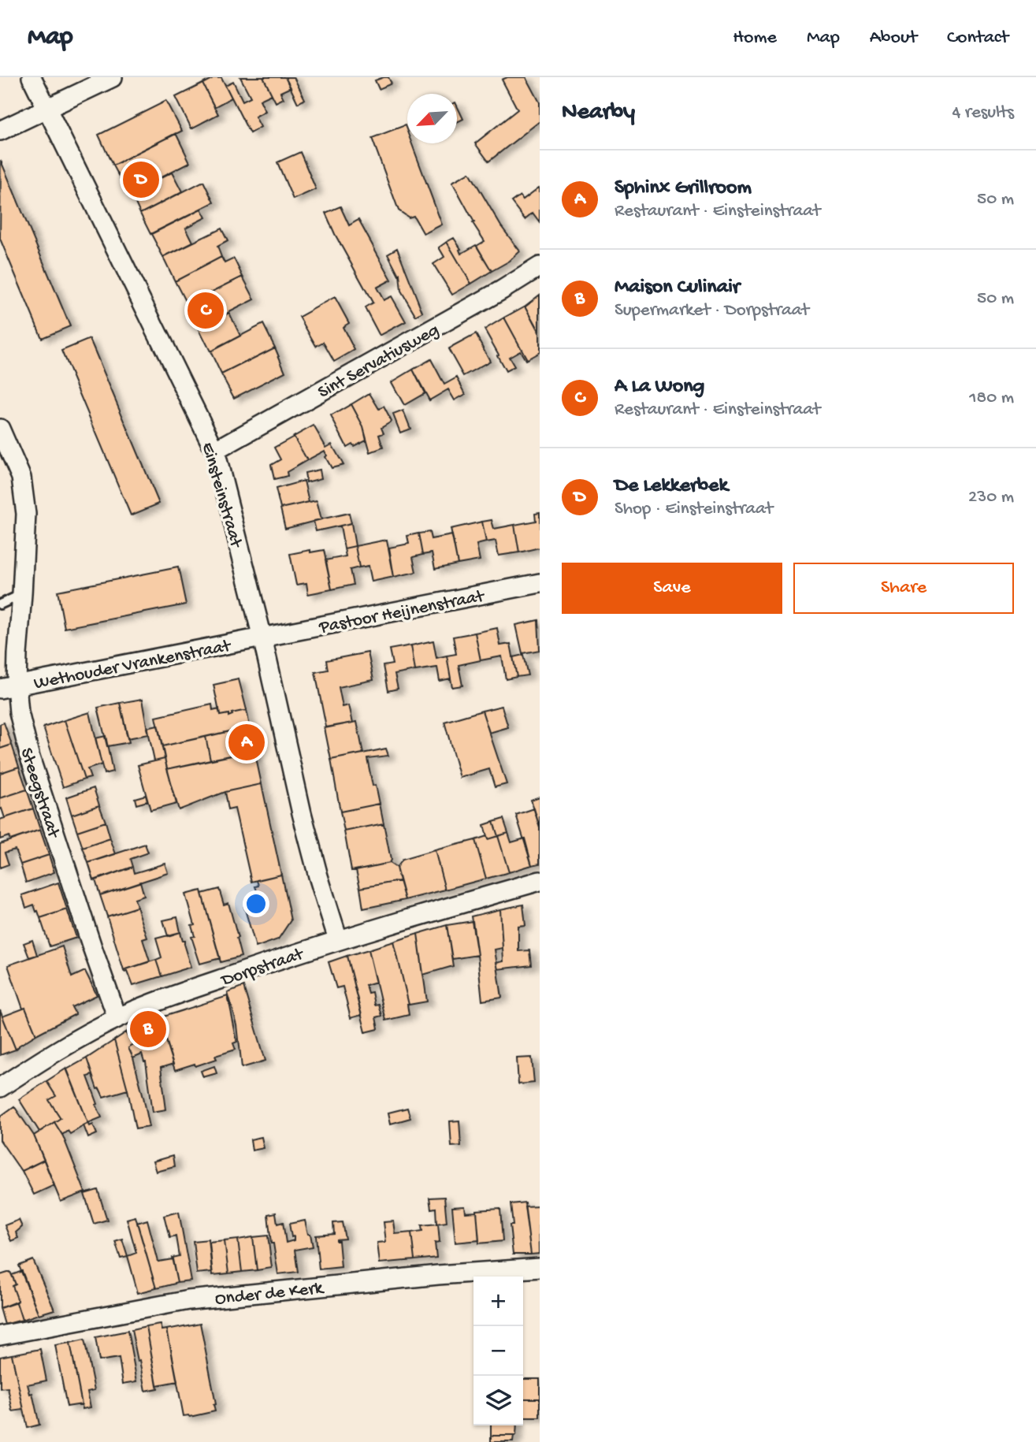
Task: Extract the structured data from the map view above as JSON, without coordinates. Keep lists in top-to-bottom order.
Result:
{
  "streets": {
    "street": [
      "Sint Servatiusweg",
      "Einsteinstraat",
      "Pastoor Heijnenstraat",
      "Wethouder Vrankenstraat",
      "Steegstraat",
      "Dorpstraat",
      "Onder de Kerk"
    ]
  },
  "crossings": [
    ["Sint Servatiusweg", "Einsteinstraat"],
    ["Einsteinstraat", "Pastoor Heijnenstraat"],
    ["Einsteinstraat", "Wethouder Vrankenstraat"],
    ["Einsteinstraat", "Dorpstraat"],
    ["Pastoor Heijnenstraat", "Wethouder Vrankenstraat"],
    ["Wethouder Vrankenstraat", "Steegstraat"],
    ["Steegstraat", "Dorpstraat"]
  ],
  "north": "bottom left",
  "page": {
    "header": "Map",
    "nav": [
      "Home",
      "Map",
      "About",
      "Contact"
    ],
    "heading": ["Nearby", "4 results"],
    "list": [
      {
        "mark": "A",
        "name": "Sphinx Grillroom",
        "note": "Restaurant · Einsteinstraat",
        "value": "50 m"
      },
      {
        "mark": "B",
        "name": "Maison Culinair",
        "note": "Supermarket · Dorpstraat",
        "value": "50 m"
      },
      {
        "mark": "C",
        "name": "A La Wong",
        "note": "Restaurant · Einsteinstraat",
        "value": "180 m"
      },
      {
        "mark": "D",
        "name": "De Lekkerbek",
        "note": "Shop · Einsteinstraat",
        "value": "230 m"
      }
    ],
    "pins": [
      "D",
      "C",
      "A",
      "B"
    ],
    "buttons": ["Save", "Share"],
    "map_buttons": ["+", "−"]
  }
}
